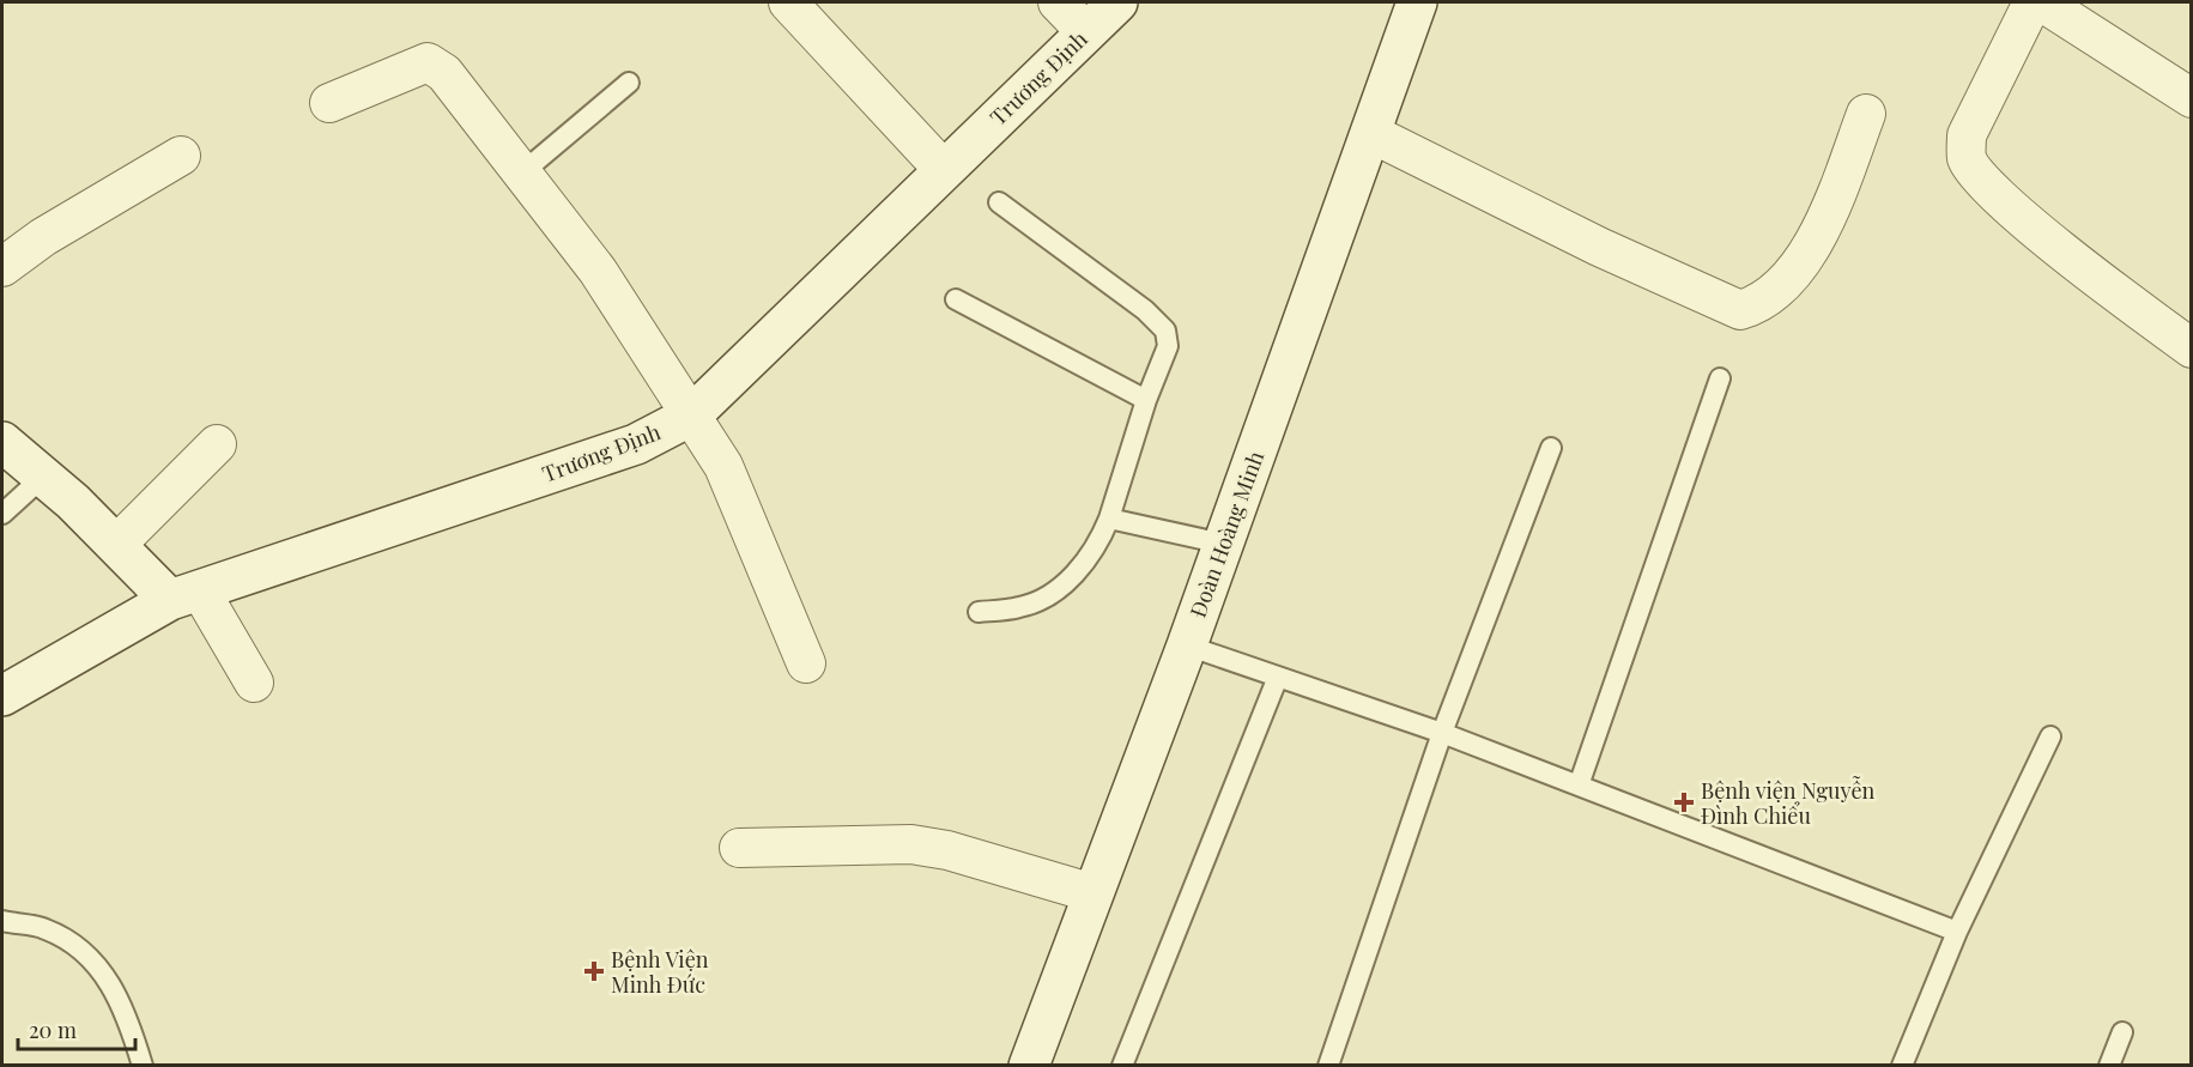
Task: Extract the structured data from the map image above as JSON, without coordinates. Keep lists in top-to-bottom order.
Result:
{
  "streets": {
    "street": ["Trương Định", "Đoàn Hoàng Minh"]
  },
  "places": {
    "health": ["Bệnh viện Nguyễn Đình Chiểu", "Bệnh Viện Minh Đức"]
  },
  "scale_bar": "20 m"
}
